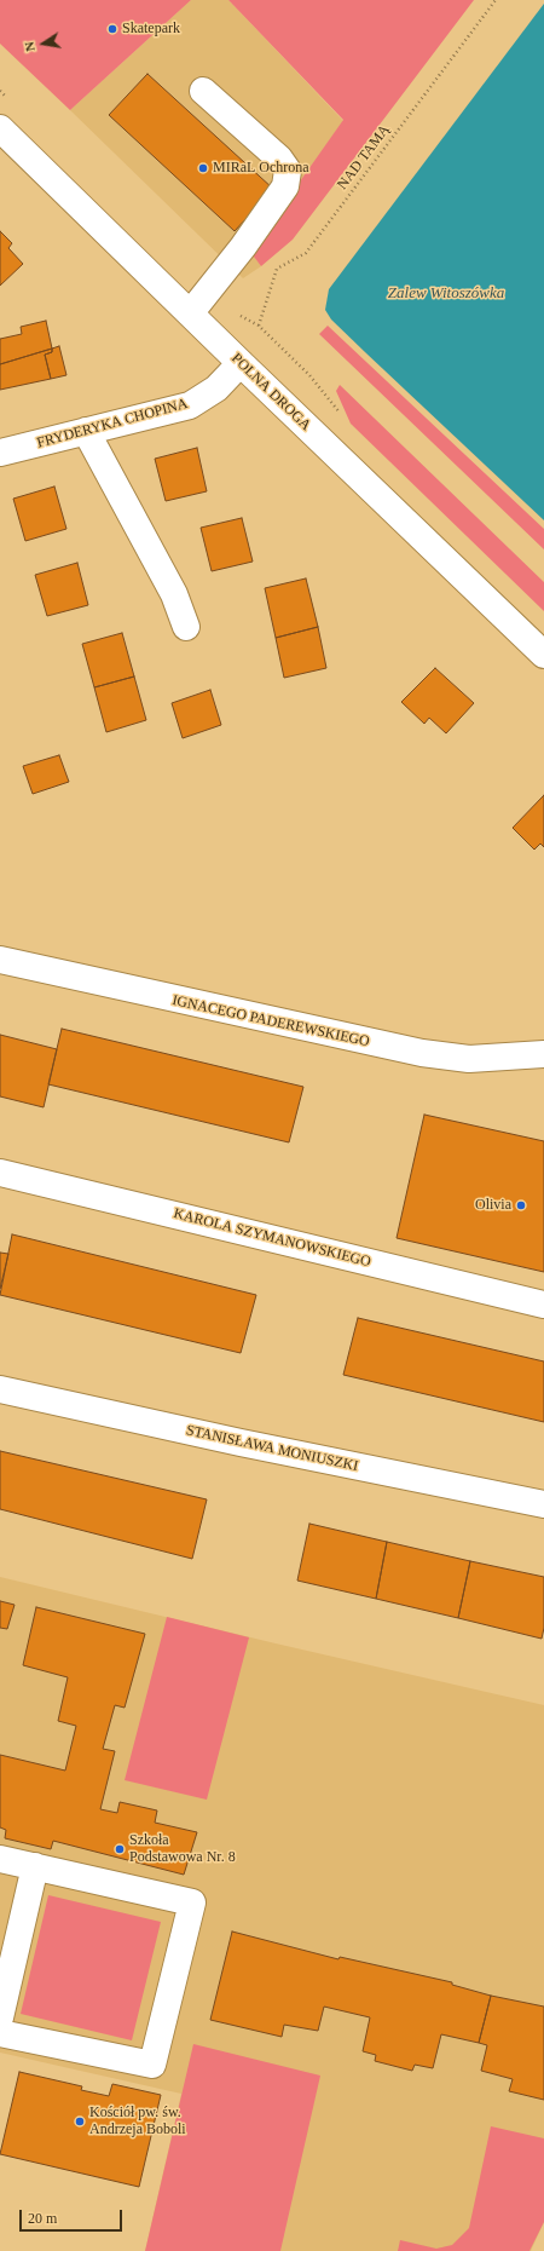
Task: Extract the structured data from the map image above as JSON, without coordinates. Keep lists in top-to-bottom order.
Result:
{
  "streets": {
    "street": [
      "POLNA DROGA",
      "FRYDERYKA CHOPINA",
      "IGNACEGO PADEREWSKIEGO",
      "KAROLA SZYMANOWSKIEGO",
      "STANISŁAWA MONIUSZKI"
    ],
    "path": ["NAD TAMĄ"]
  },
  "crossings": [
    ["POLNA DROGA", "FRYDERYKA CHOPINA"]
  ],
  "water": ["Zalew Witoszówka"],
  "places": [
    "Skatepark",
    "MIRaL Ochrona",
    "Olivia",
    "Szkoła Podstawowa Nr. 8",
    "Kościół pw. św. Andrzeja Boboli"
  ],
  "scale_bar": "20 m",
  "north": "left"
}
